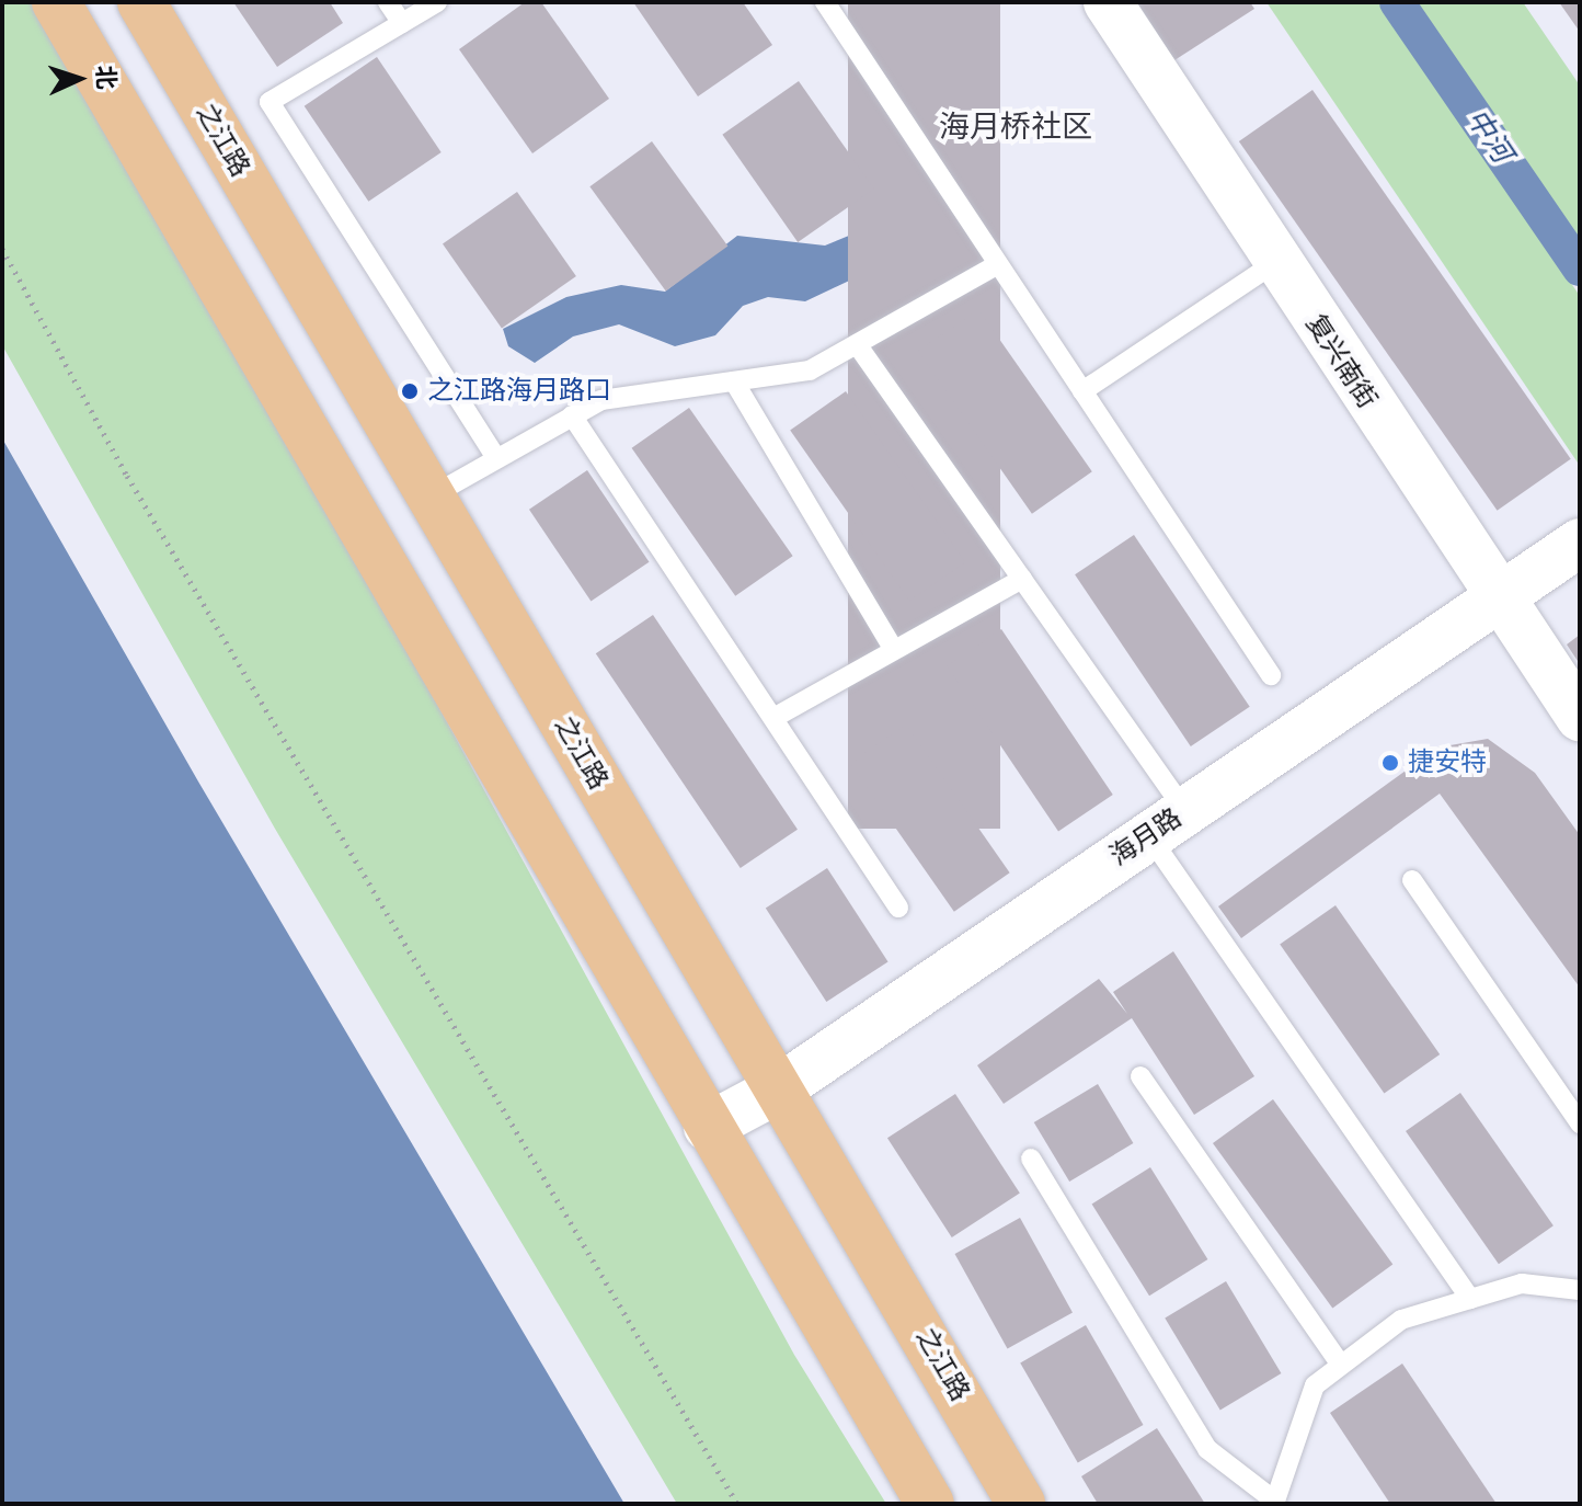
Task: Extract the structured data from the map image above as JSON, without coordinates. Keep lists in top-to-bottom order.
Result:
{
  "streets": {
    "main road": ["之江路"],
    "street": ["复兴南街", "海月路"]
  },
  "crossings": [
    ["之江路", "海月路"],
    ["复兴南街", "海月路"]
  ],
  "districts": ["海月桥社区"],
  "water": ["中河"],
  "places": ["之江路海月路口", "捷安特"],
  "north": "right"
}
